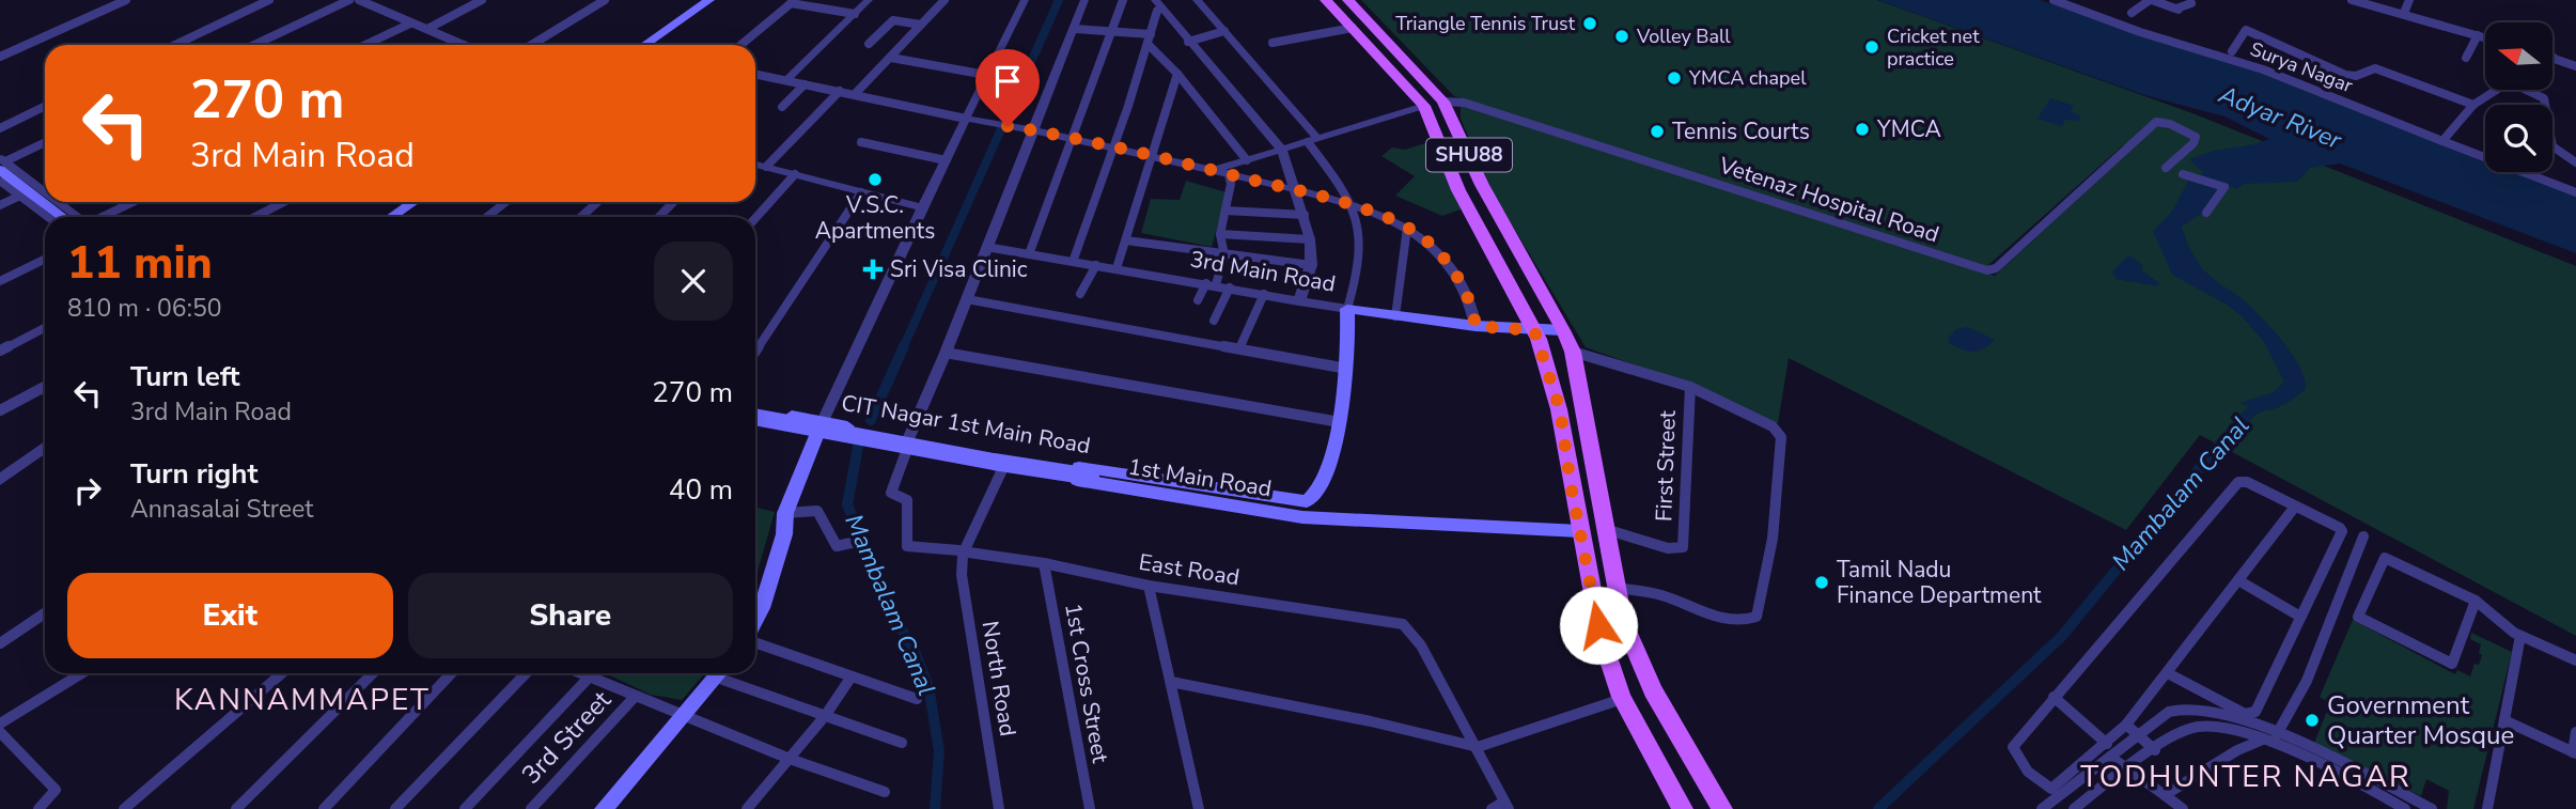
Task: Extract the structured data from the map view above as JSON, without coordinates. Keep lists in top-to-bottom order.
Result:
{
  "streets": {
    "main road": ["SHU88", "3rd Main Road", "1st Main Road"],
    "street": [
      "Surya Nagar",
      "Vetenaz Hospital Road",
      "First Street",
      "East Road",
      "North Road",
      "1st Cross Street",
      "3rd Street"
    ]
  },
  "crossings": [
    ["SHU88", "Vetenaz Hospital Road"],
    ["SHU88", "3rd Main Road"],
    ["SHU88", "First Street"],
    ["SHU88", "1st Main Road"],
    ["1st Main Road", "East Road"],
    ["1st Main Road", "North Road"],
    ["East Road", "North Road"],
    ["East Road", "1st Cross Street"]
  ],
  "districts": ["KANNAMMAPET", "TODHUNTER NAGAR"],
  "water": ["Adyar River", "Mambalam Canal"],
  "places": {
    "other": [
      "Triangle Tennis Trust",
      "Volley Ball",
      "Cricket net practice",
      "YMCA chapel",
      "YMCA",
      "Tennis Courts",
      "V.S.C. Apartments",
      "Tamil Nadu Finance Department",
      "Government Quarter Mosque"
    ],
    "health": ["Sri Visa Clinic"]
  },
  "north": "left",
  "page": {
    "turn": ["270 m", "3rd Main Road"],
    "heading": ["11 min", "810 m · 06:50"],
    "list": [
      {
        "name": "Turn left",
        "note": "3rd Main Road",
        "value": "270 m"
      },
      {
        "name": "Turn right",
        "note": "Annasalai Street",
        "value": "40 m"
      }
    ],
    "buttons": ["Exit", "Share"]
  }
}
